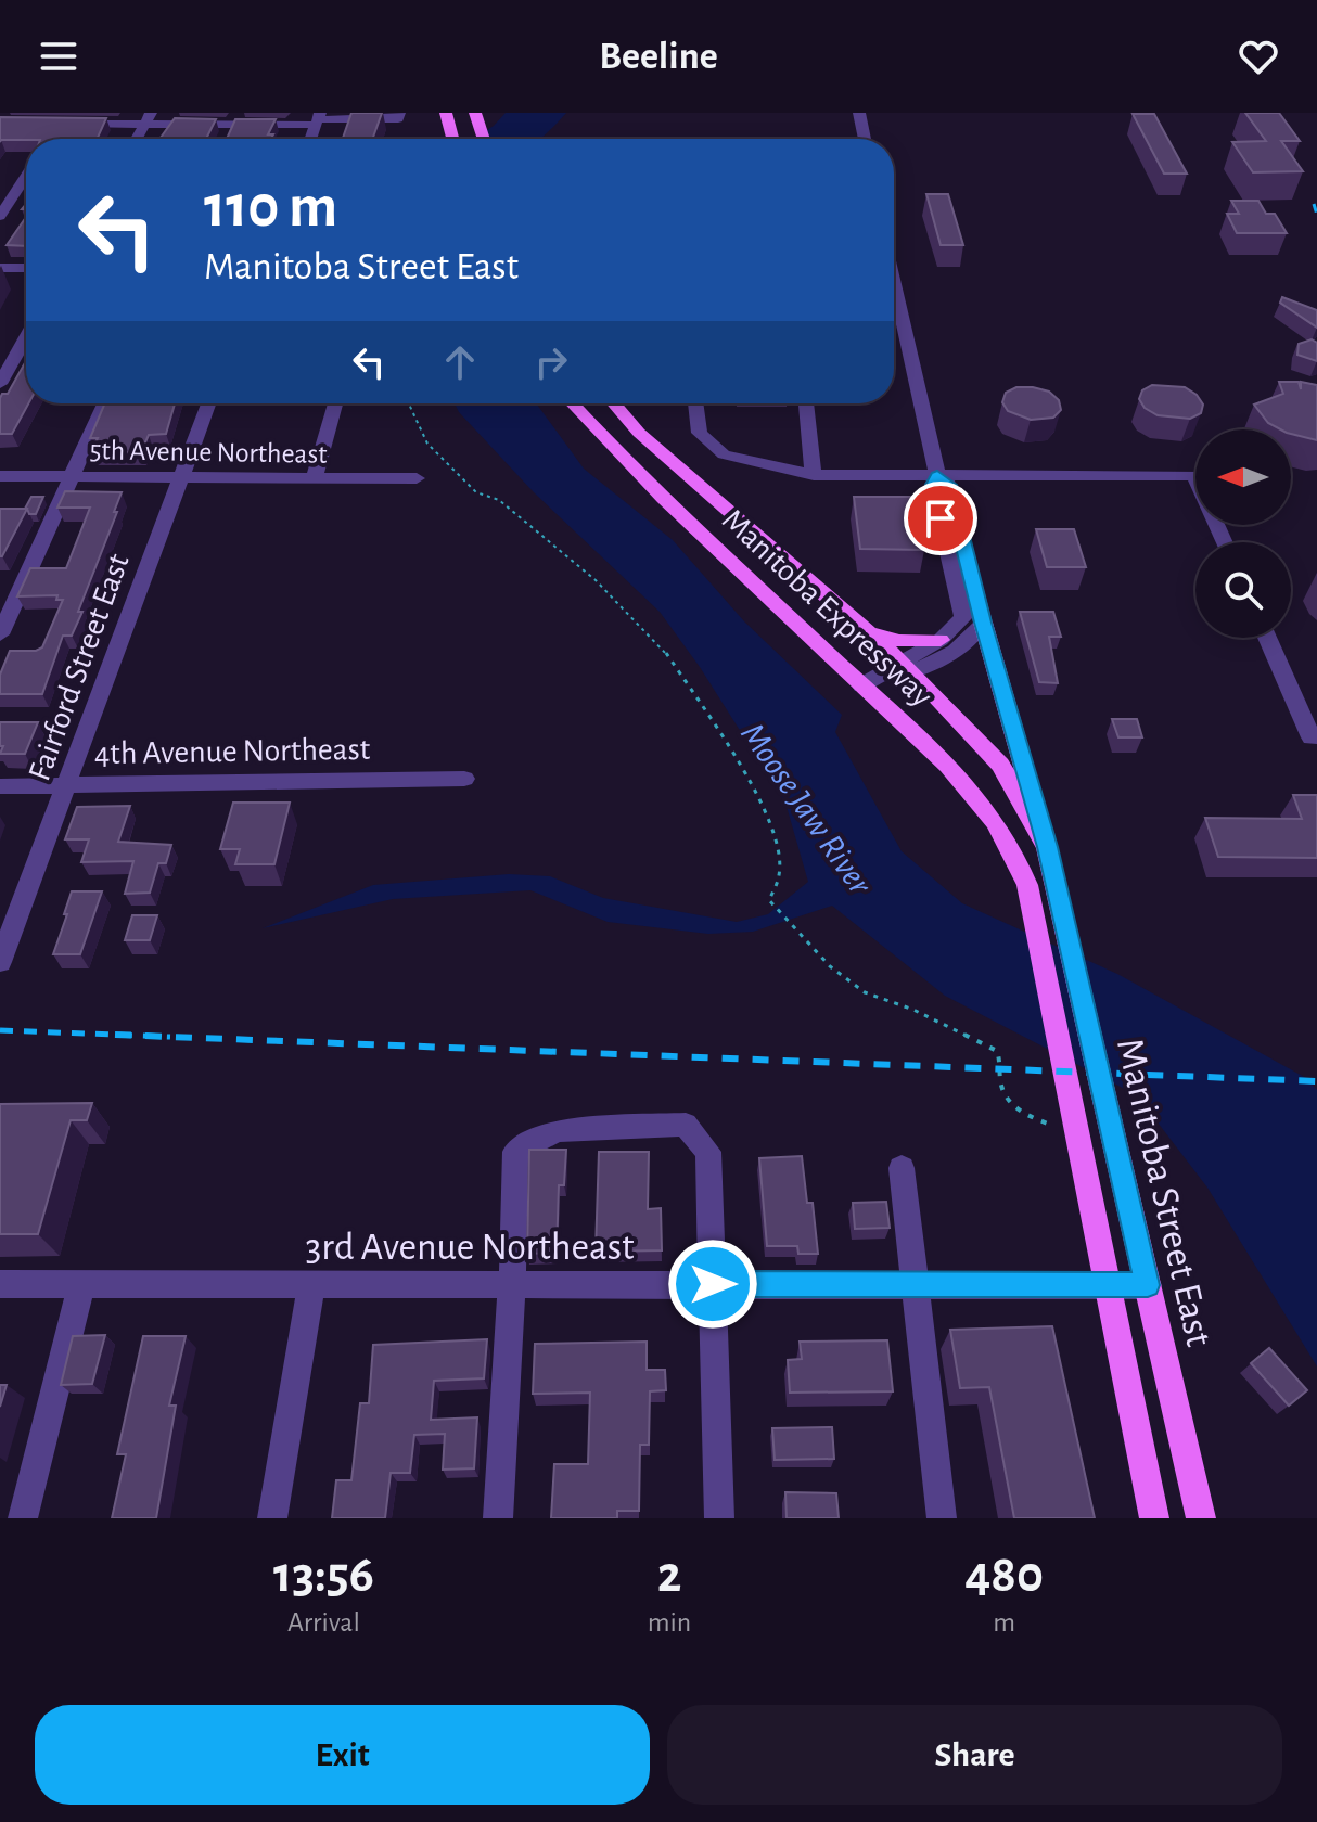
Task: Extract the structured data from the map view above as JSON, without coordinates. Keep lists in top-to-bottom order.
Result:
{
  "streets": {
    "main road": ["Manitoba Expressway", "Manitoba Street East"],
    "street": [
      "5th Avenue Northeast",
      "Fairford Street East",
      "4th Avenue Northeast",
      "3rd Avenue Northeast"
    ]
  },
  "crossings": [
    ["5th Avenue Northeast", "Fairford Street East"],
    ["Manitoba Expressway", "Manitoba Street East"],
    ["Fairford Street East", "4th Avenue Northeast"],
    ["Manitoba Street East", "3rd Avenue Northeast"]
  ],
  "water": ["Moose Jaw River"],
  "north": "left",
  "page": {
    "header": "Beeline",
    "turn": ["110 m", "Manitoba Street East"],
    "eta": [
      "13:56",
      "Arrival",
      "2",
      "min",
      "480",
      "m"
    ],
    "buttons": ["Exit", "Share"]
  }
}
